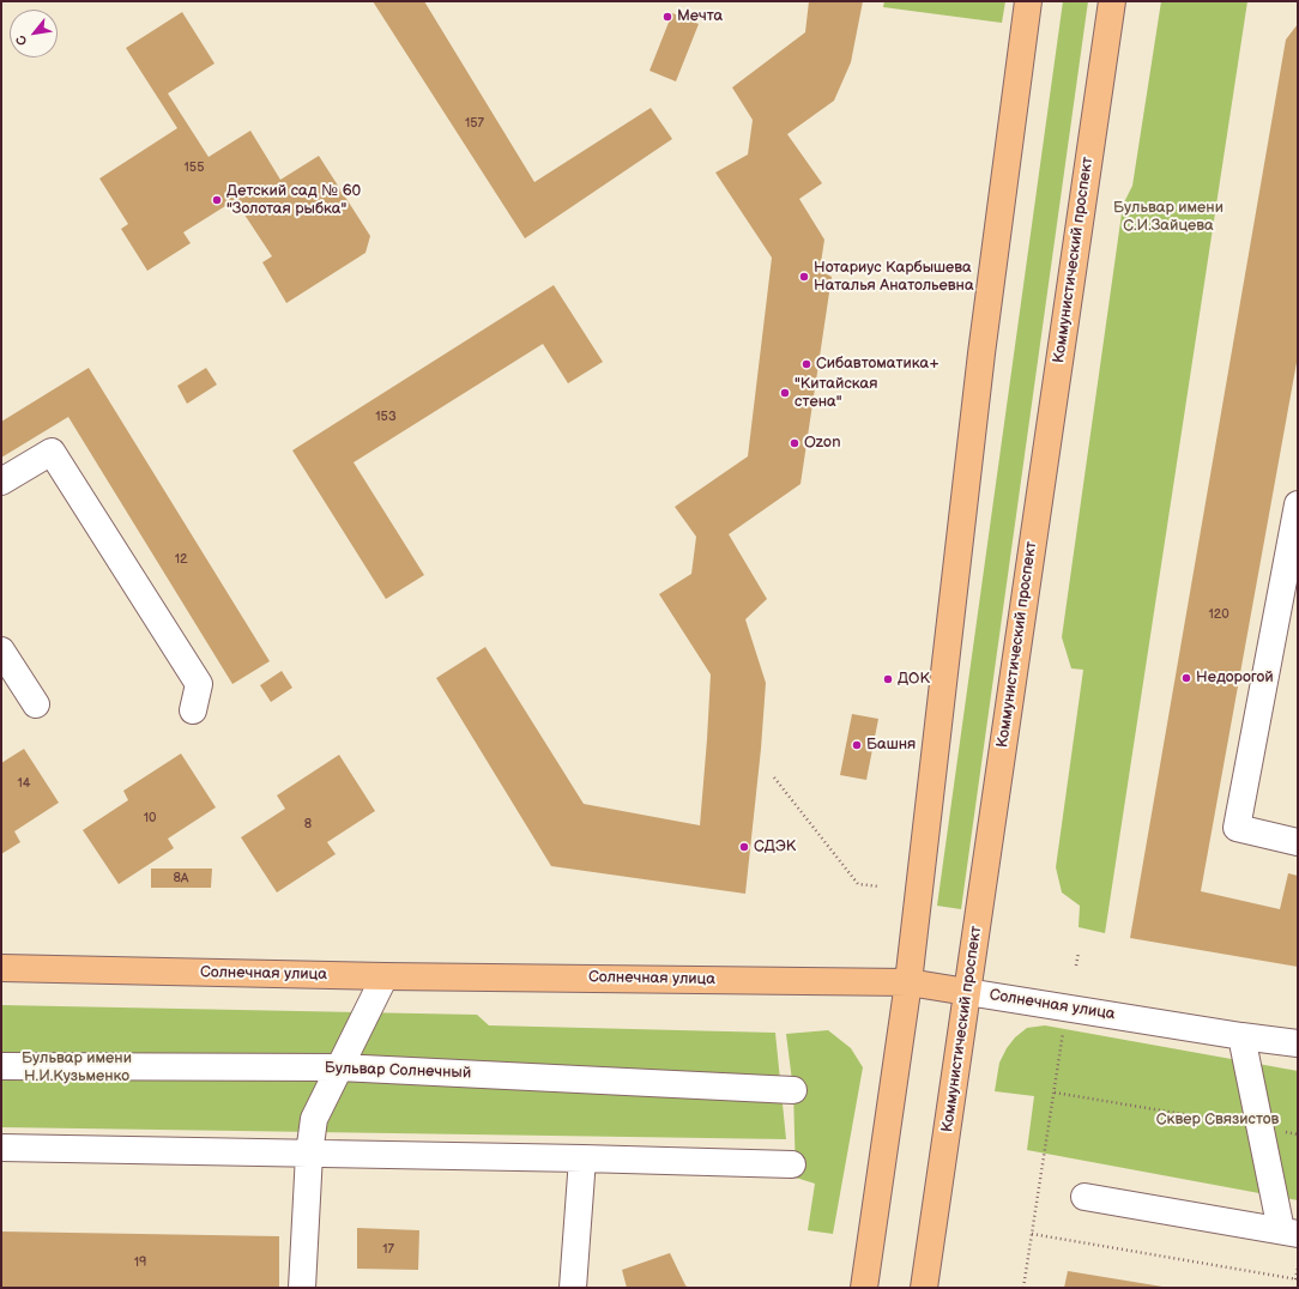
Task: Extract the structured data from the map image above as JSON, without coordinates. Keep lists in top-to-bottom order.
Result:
{
  "streets": {
    "main road": ["Коммунистический проспект", "Солнечная улица"],
    "street": ["Бульвар Солнечный"]
  },
  "crossings": [
    ["Коммунистический проспект", "Солнечная улица"]
  ],
  "parks": ["Бульвар имени С.И.Зайцева", "Бульвар имени Н.И.Кузьменко", "Сквер Связистов"],
  "places": [
    "Мечта",
    "Детский сад № 60 \"Золотая рыбка\"",
    "Нотариус Карбышева Наталья Анатольевна",
    "Сибавтоматика+",
    "\"Китайская стена\"",
    "Ozon",
    "Недорогой",
    "ДОК",
    "Башня",
    "СДЭК"
  ],
  "house_numbers": [
    "157",
    "155",
    "153",
    "12",
    "120",
    "14",
    "10",
    "8",
    "8А",
    "17",
    "19"
  ],
  "north": "bottom left"
}
